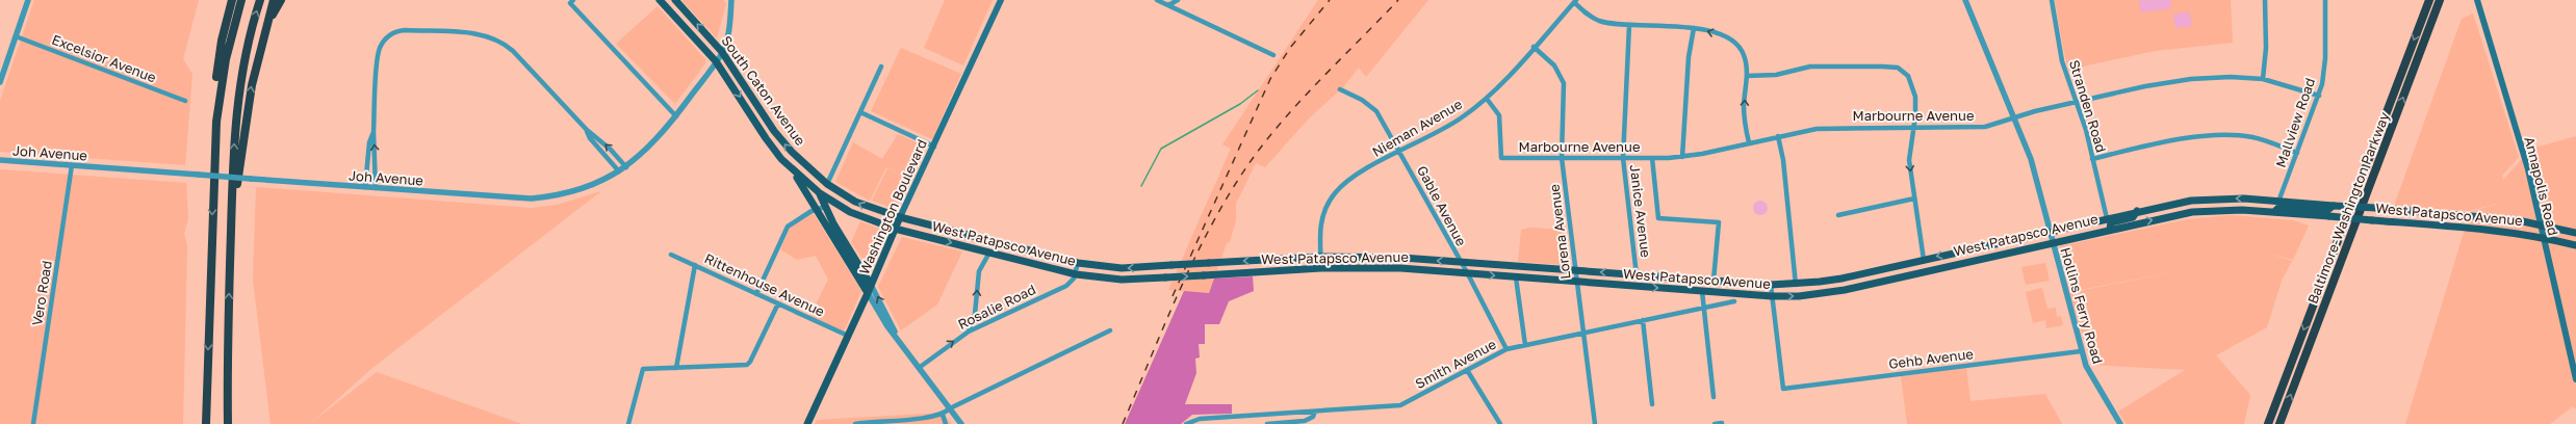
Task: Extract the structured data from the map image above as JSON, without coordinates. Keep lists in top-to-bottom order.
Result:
{
  "streets": {
    "highway": ["Baltimore-Washington Parkway"],
    "main road": [
      "South Caton Avenue",
      "Annapolis Road",
      "Washington Boulevard",
      "West Patapsco Avenue"
    ],
    "street": [
      "Excelsior Avenue",
      "Stranden Road",
      "Marbourne Avenue",
      "Mallview Road",
      "Nieman Avenue",
      "Joh Avenue",
      "Gable Avenue",
      "Janice Avenue",
      "Lorena Avenue",
      "Rittenhouse Avenue",
      "Vero Road",
      "Hollins Ferry Road",
      "Rosalie Road",
      "Gehb Avenue",
      "Smith Avenue"
    ]
  },
  "crossings": [
    ["South Caton Avenue", "Joh Avenue"],
    ["South Caton Avenue", "Washington Boulevard"],
    ["South Caton Avenue", "West Patapsco Avenue"],
    ["Stranden Road", "Marbourne Avenue"],
    ["Stranden Road", "West Patapsco Avenue"],
    ["Marbourne Avenue", "Mallview Road"],
    ["Marbourne Avenue", "Nieman Avenue"],
    ["Marbourne Avenue", "Janice Avenue"],
    ["Marbourne Avenue", "Lorena Avenue"],
    ["Marbourne Avenue", "Hollins Ferry Road"],
    ["Mallview Road", "West Patapsco Avenue"],
    ["Nieman Avenue", "Gable Avenue"],
    ["Nieman Avenue", "West Patapsco Avenue"],
    ["Nieman Avenue", "Lorena Avenue"],
    ["Joh Avenue", "Vero Road"],
    ["Annapolis Road", "West Patapsco Avenue"],
    ["Gable Avenue", "West Patapsco Avenue"],
    ["Gable Avenue", "Smith Avenue"],
    ["Washington Boulevard", "West Patapsco Avenue"],
    ["Washington Boulevard", "Rittenhouse Avenue"],
    ["Janice Avenue", "West Patapsco Avenue"],
    ["West Patapsco Avenue", "Lorena Avenue"],
    ["West Patapsco Avenue", "Hollins Ferry Road"],
    ["West Patapsco Avenue", "Rosalie Road"],
    ["West Patapsco Avenue", "Gehb Avenue"],
    ["Lorena Avenue", "Smith Avenue"],
    ["Hollins Ferry Road", "Gehb Avenue"]
  ]
}
